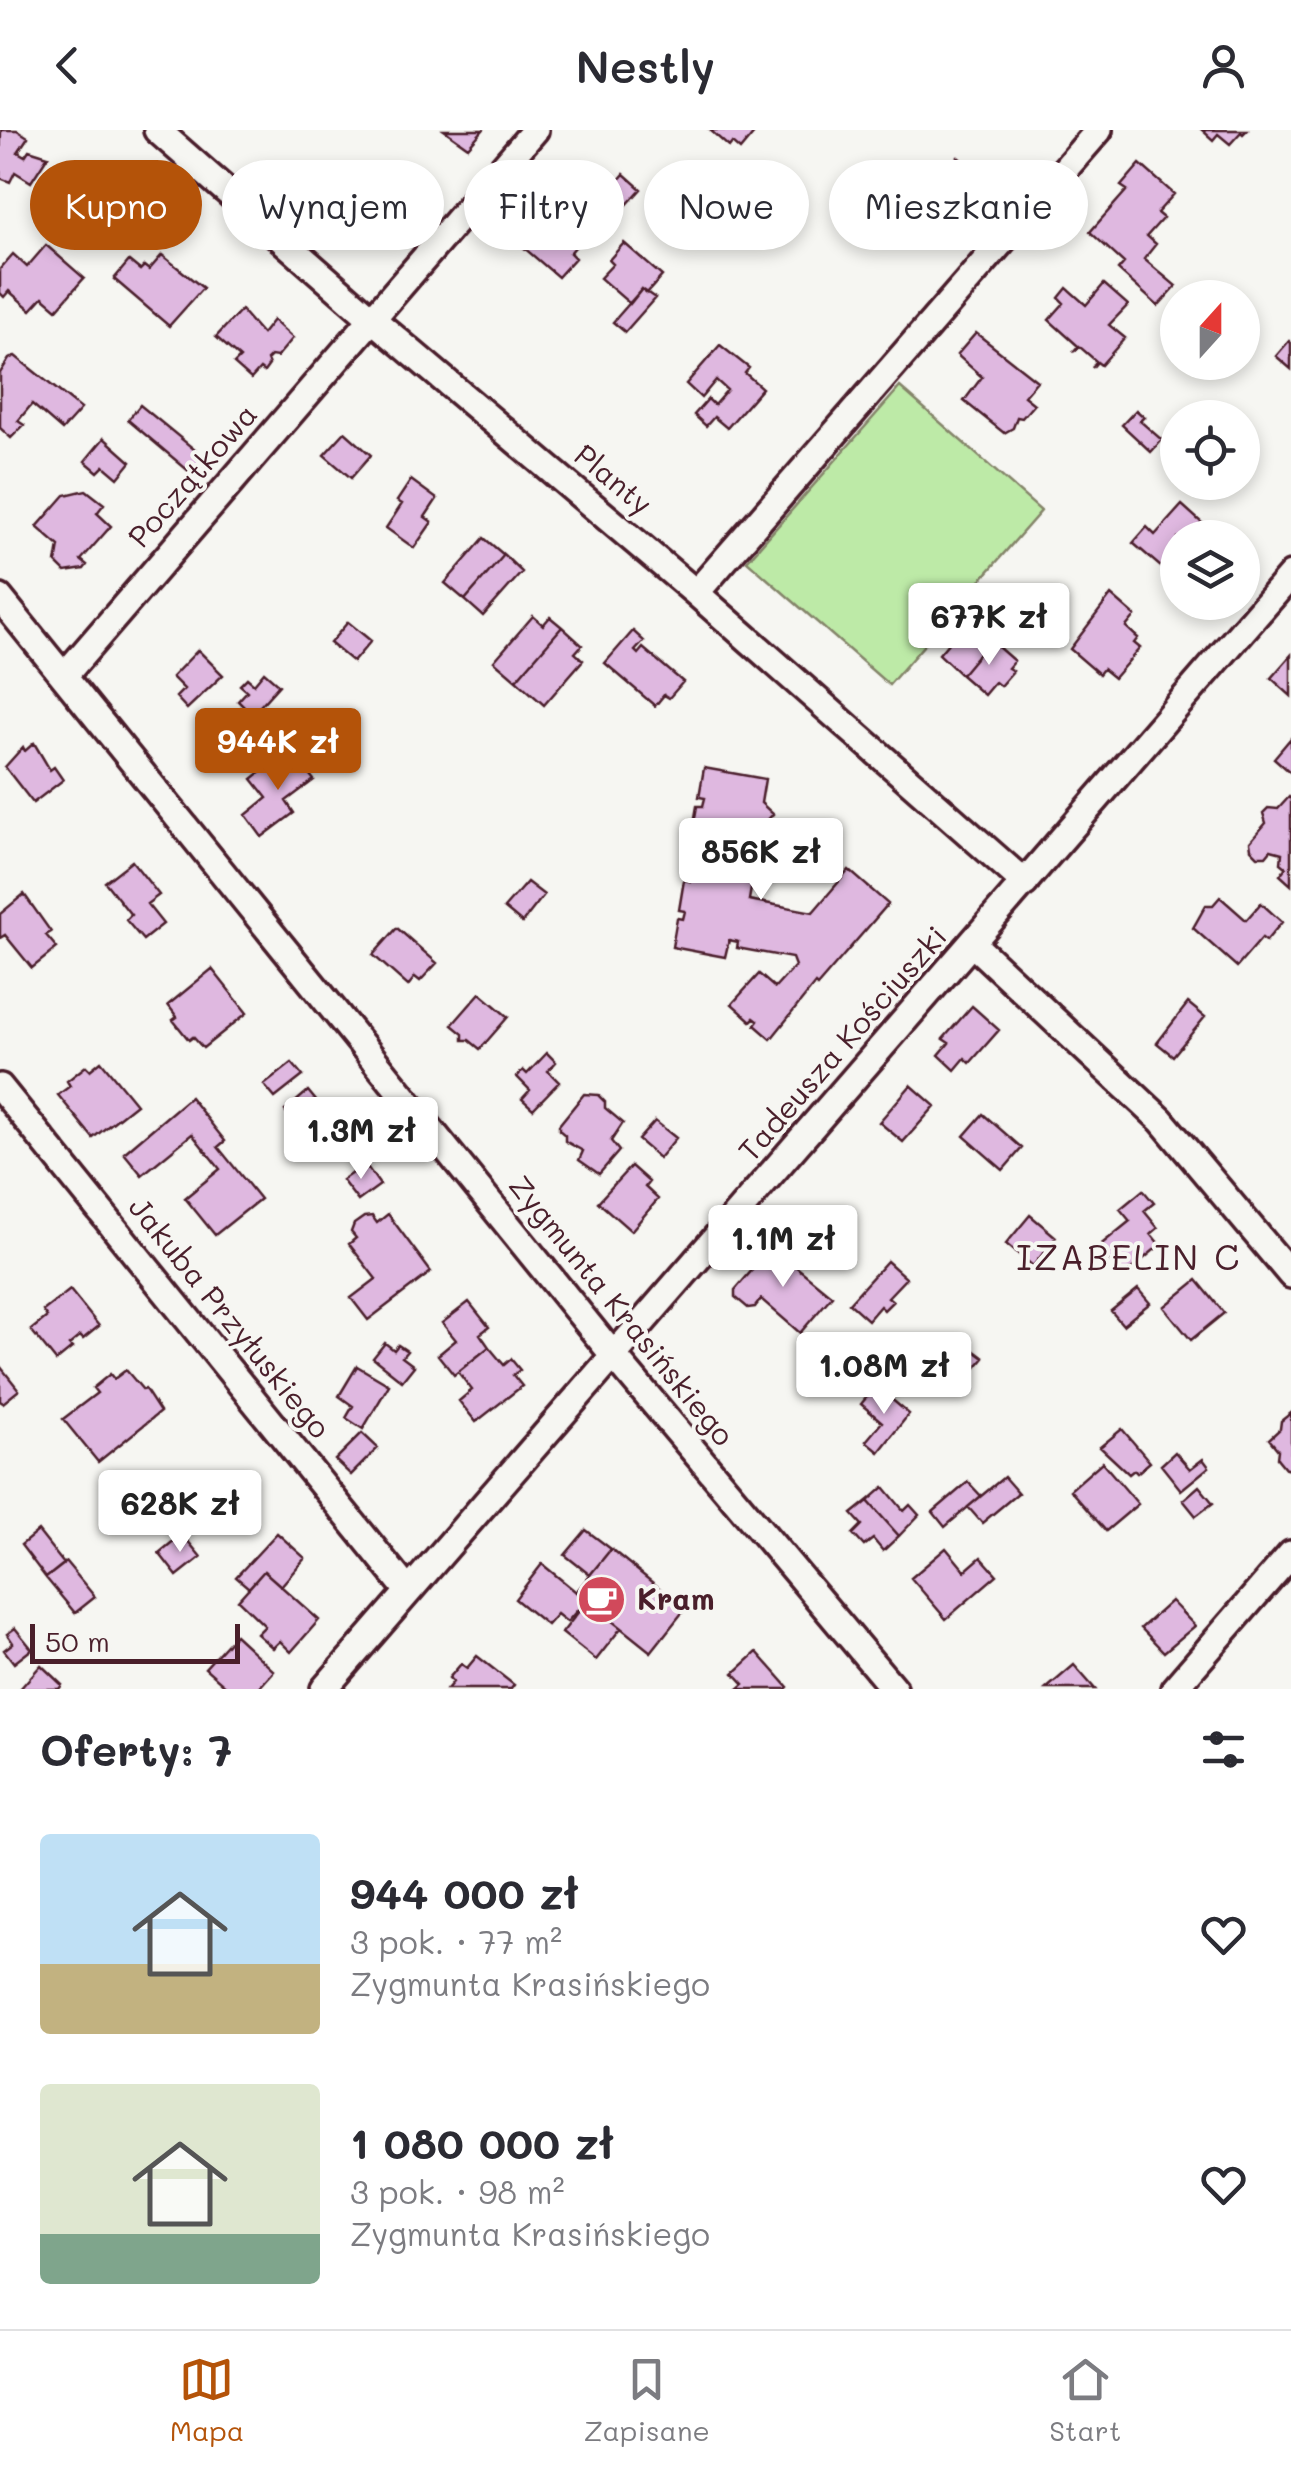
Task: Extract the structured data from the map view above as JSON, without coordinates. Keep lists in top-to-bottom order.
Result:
{
  "streets": {
    "street": [
      "Początkowa",
      "Planty",
      "Tadeusza Kościuszki",
      "Zygmunta Krasińskiego",
      "Jakuba Przyłuskiego"
    ]
  },
  "crossings": [
    ["Początkowa", "Planty"],
    ["Początkowa", "Zygmunta Krasińskiego"],
    ["Planty", "Tadeusza Kościuszki"],
    ["Tadeusza Kościuszki", "Zygmunta Krasińskiego"],
    ["Tadeusza Kościuszki", "Jakuba Przyłuskiego"]
  ],
  "districts": ["IZABELIN C"],
  "places": {
    "cafe": ["Kram"]
  },
  "scale_bar": "50 m",
  "north": "top",
  "page": {
    "header": "Nestly",
    "chip": [
      "Kupno",
      "Wynajem",
      "Filtry",
      "Nowe",
      "Mieszkanie"
    ],
    "price": [
      "677K zł",
      "944K zł",
      "856K zł",
      "1.3M zł",
      "1.1M zł",
      "1.08M zł",
      "628K zł"
    ],
    "scale": "50 m",
    "heading": "Oferty: 7",
    "list": [
      {
        "name": "944 000 zł",
        "note": "3 pok. · 77 m² · Zygmunta Krasińskiego"
      },
      {
        "name": "1 080 000 zł",
        "note": "3 pok. · 98 m² · Zygmunta Krasińskiego"
      }
    ],
    "tabs": ["Mapa", "Zapisane", "Start"]
  }
}
